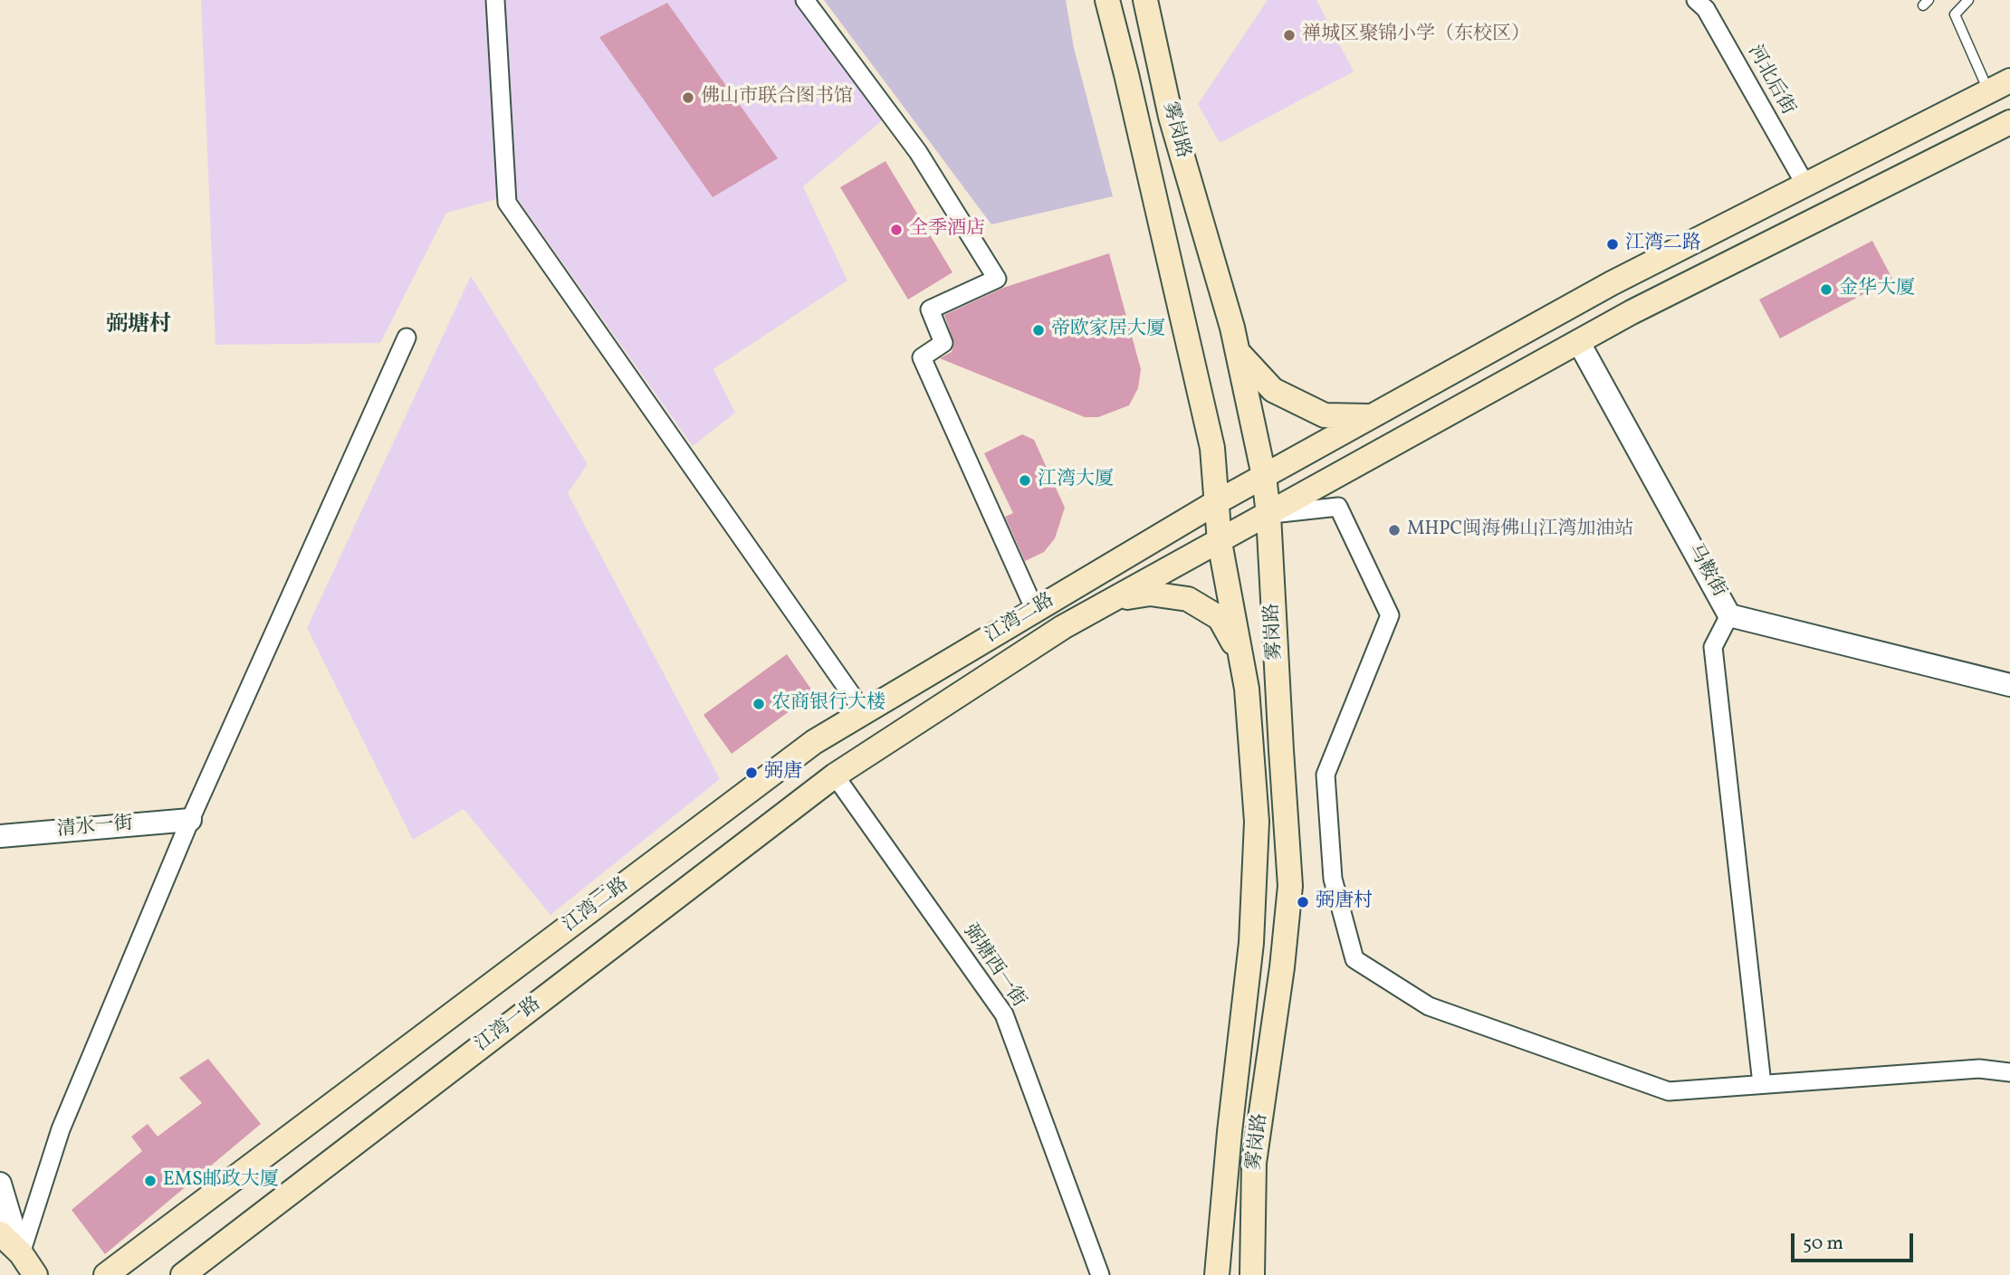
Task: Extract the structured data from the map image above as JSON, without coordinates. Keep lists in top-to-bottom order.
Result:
{
  "streets": {
    "main road": ["雾岗路", "江湾二路", "江湾一路"],
    "street": [
      "河北后街",
      "马鞍街",
      "清水一街",
      "弼塘西一街"
    ]
  },
  "crossings": [
    ["河北后街", "江湾二路"],
    ["雾岗路", "江湾二路"],
    ["马鞍街", "江湾二路"],
    ["江湾二路", "弼塘西一街"],
    ["江湾二路", "江湾一路"],
    ["弼塘西一街", "江湾一路"]
  ],
  "districts": ["弼塘村"],
  "places": [
    "禅城区聚锦小学（东校区）",
    "佛山市联合图书馆",
    "全季酒店",
    "江湾二路",
    "金华大厦",
    "帝欧家居大厦",
    "江湾大厦",
    "MHPC闽海佛山江湾加油站",
    "农商银行大楼",
    "弼唐",
    "弼唐村",
    "EMS邮政大厦"
  ],
  "scale_bar": "50 m"
}
